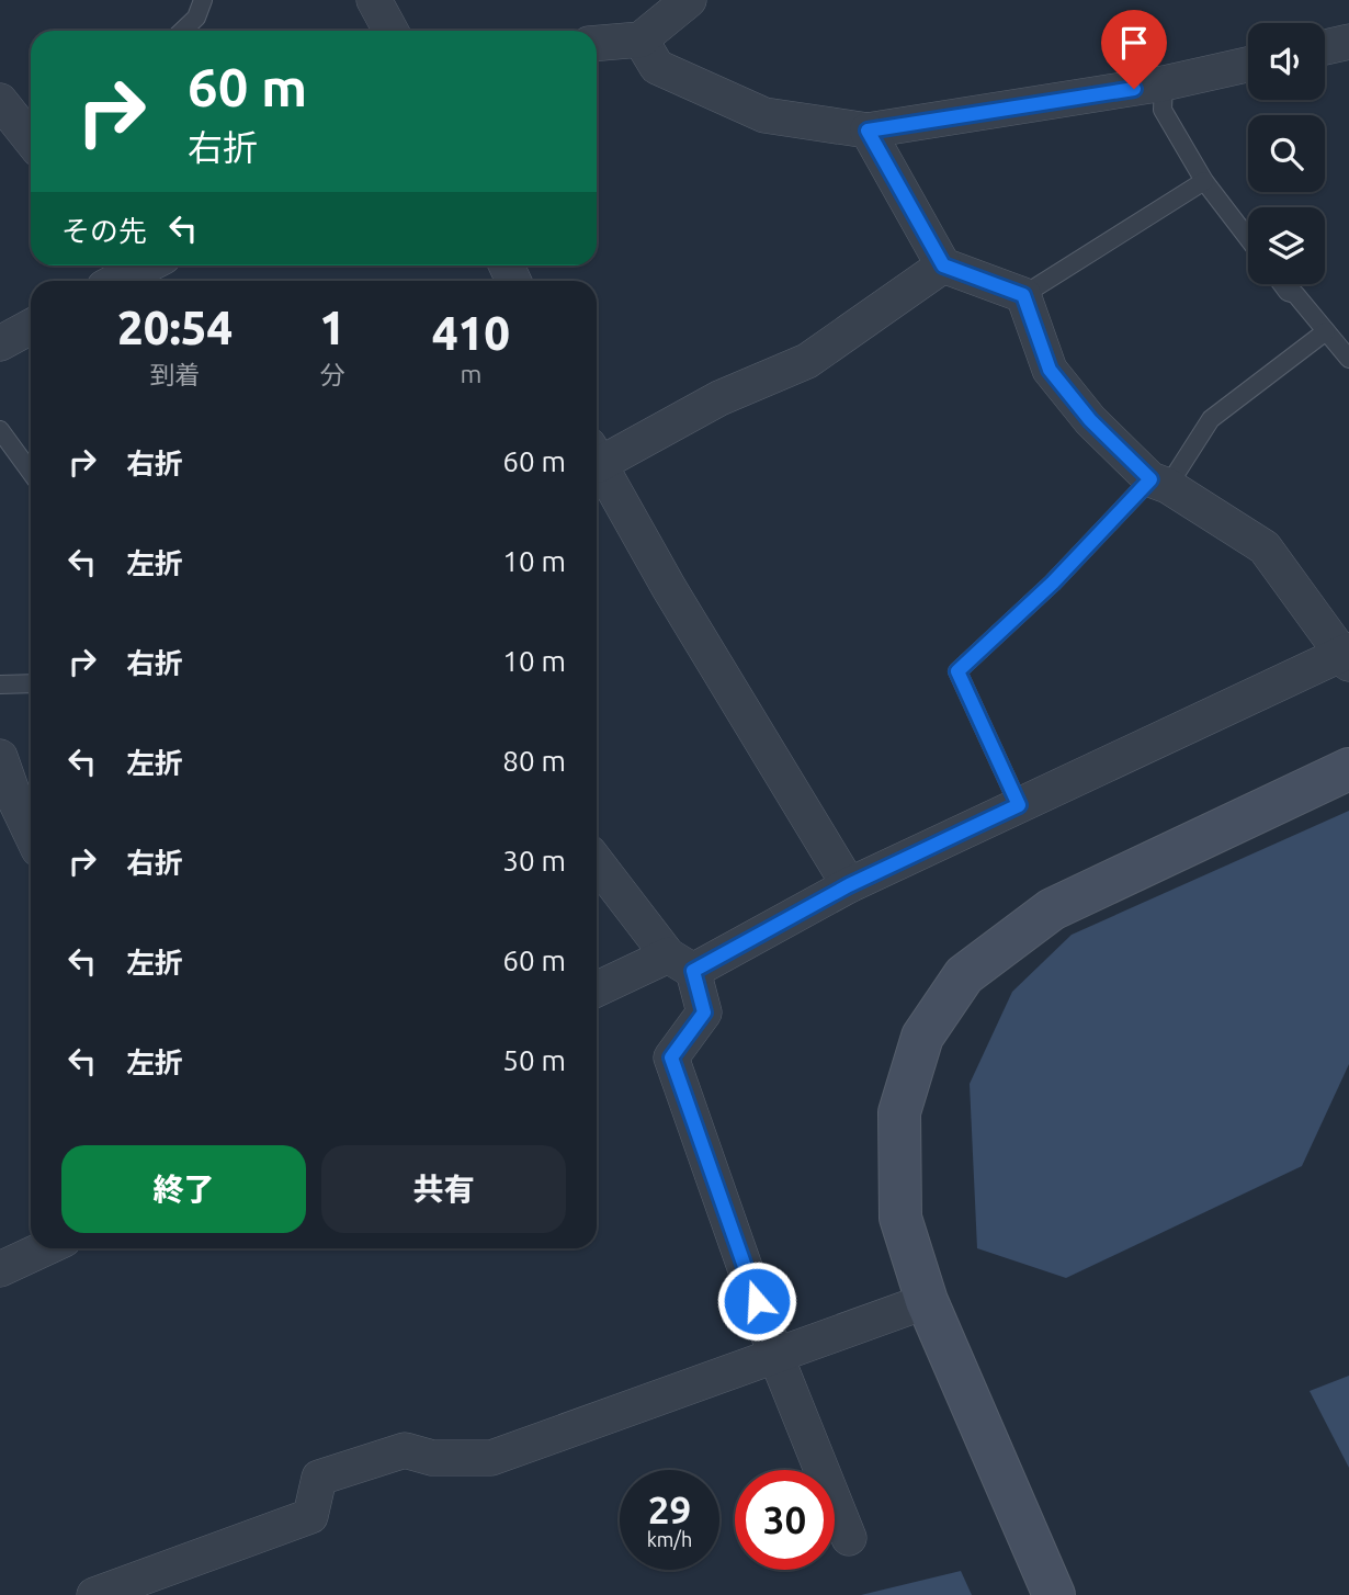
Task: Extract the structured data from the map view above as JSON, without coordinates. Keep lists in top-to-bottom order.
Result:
{
  "page": {
    "turn": ["60 m", "右折"],
    "then": "その先",
    "eta": [
      "20:54",
      "到着",
      "1",
      "分",
      "410",
      "m"
    ],
    "list": [
      {
        "name": "右折",
        "value": "60 m"
      },
      {
        "name": "左折",
        "value": "10 m"
      },
      {
        "name": "右折",
        "value": "10 m"
      },
      {
        "name": "左折",
        "value": "80 m"
      },
      {
        "name": "右折",
        "value": "30 m"
      },
      {
        "name": "左折",
        "value": "60 m"
      },
      {
        "name": "左折",
        "value": "50 m"
      }
    ],
    "buttons": ["終了", "共有"],
    "speed": "29 km/h",
    "limit": "30"
  }
}
